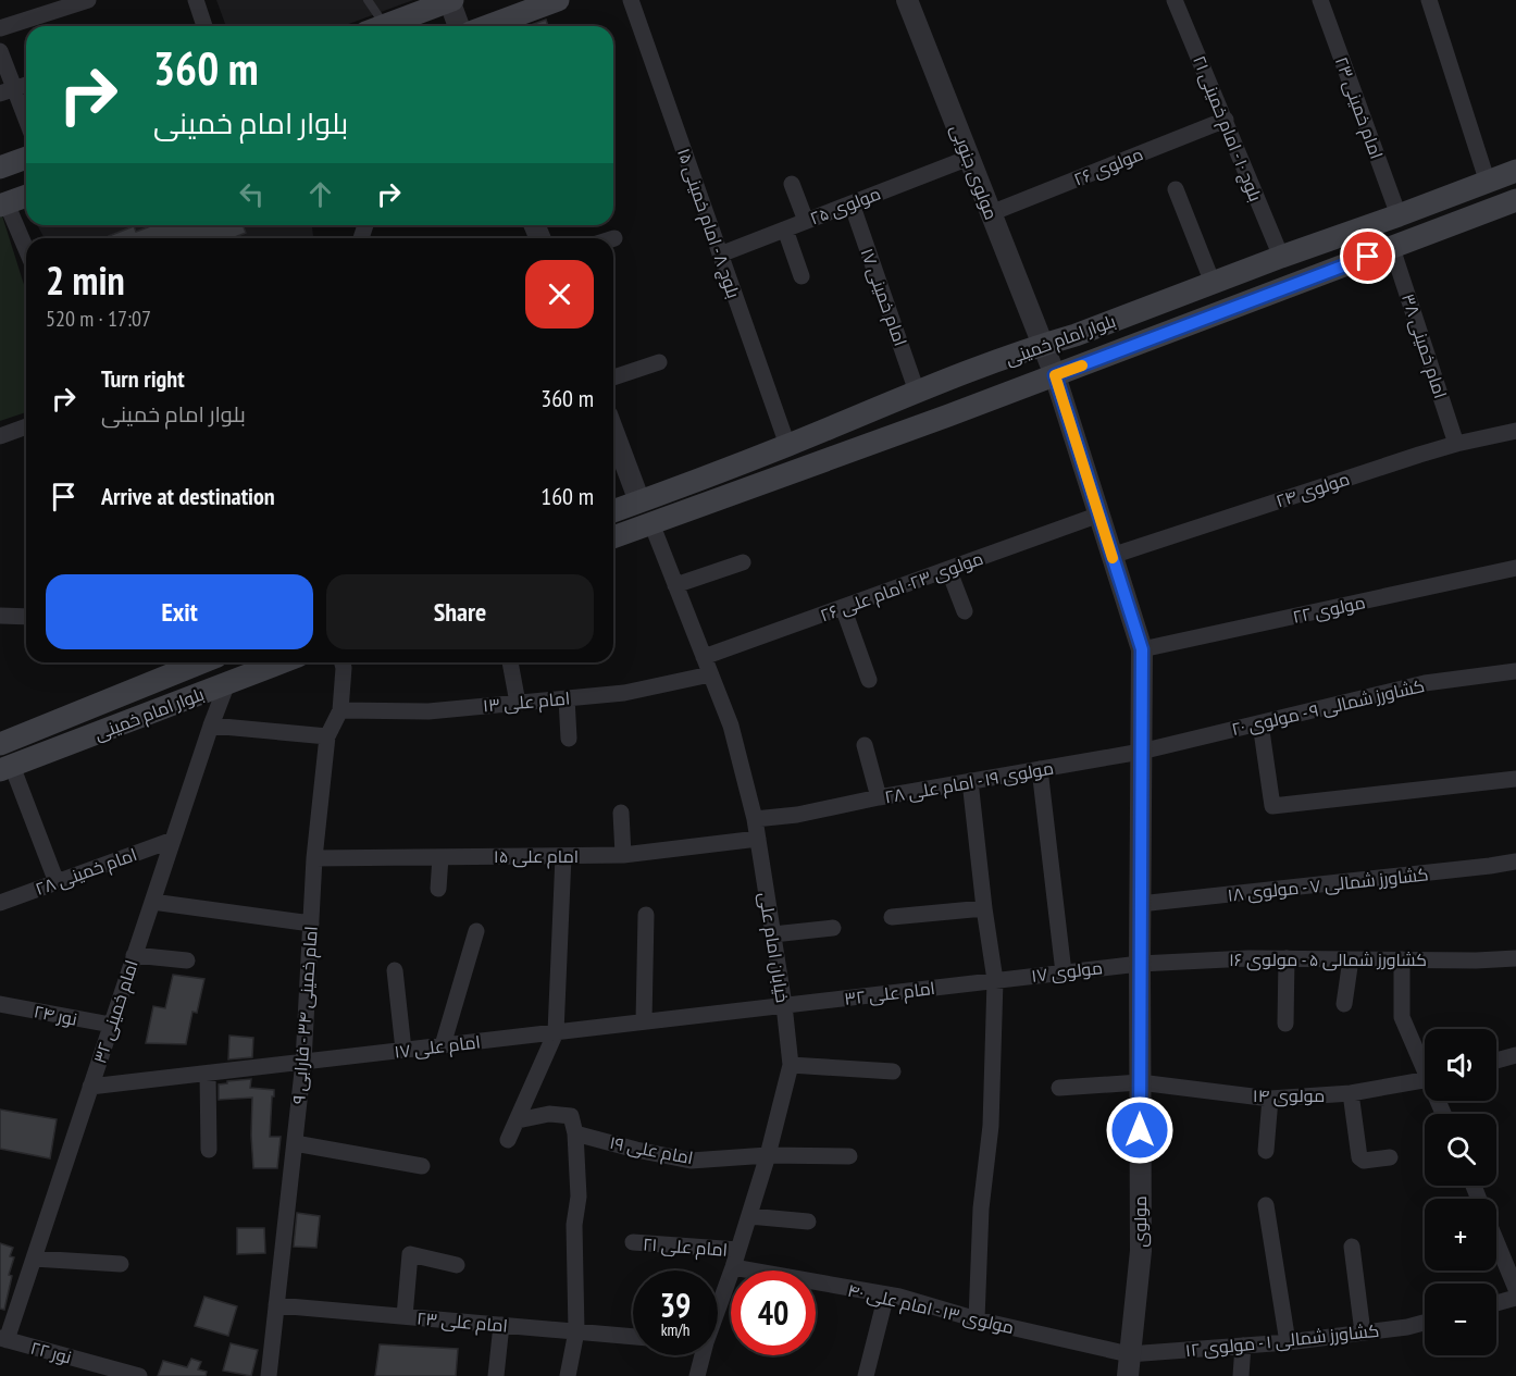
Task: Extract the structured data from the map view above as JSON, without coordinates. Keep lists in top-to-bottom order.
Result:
{
  "streets": {
    "main road": ["بلوار امام خمینی"],
    "street": [
      "امام خمینی ۲۳",
      "بلوچ ۱۰ - امام خمینی ۲۱",
      "مولوی ۲۶",
      "مولوی جنوبی",
      "مولوی ۲۵",
      "بلوچ ۸ - امام خمینی ۱۵",
      "امام خمینی ۱۷",
      "امام خمینی ۳۸",
      "مولوی ۲۴",
      "مولوی ۲۳- امام علی ۲۶",
      "مولوی ۲۲",
      "امام علی ۱۳",
      "کشاورز شمالی ۹ - مولوی ۲۰",
      "مولوی ۱۹ - امام علی ۲۸",
      "امام علی ۱۵",
      "امام خمینی ۲۸",
      "کشاورز شمالی ۷ - مولوی ۱۸",
      "خیابان امام علی",
      "کشاورز شمالی ۵ - مولوی ۱۶",
      "مولوی ۱۷",
      "امام علی ۳۲",
      "امام خمینی ۳۲",
      "نور ۲۴",
      "امام خمینی ۳۴ - فارابی ۹",
      "امام علی ۱۷",
      "مولوی ۱۴",
      "امام علی ۱۹",
      "مولوی",
      "امام علی ۲۱",
      "مولوی ۱۳ - امام علی ۴۰",
      "امام علی ۲۳",
      "کشاورز شمالی ۱ - مولوی ۱۲",
      "نور ۲۲"
    ]
  },
  "crossings": [
    ["امام خمینی ۲۳", "بلوار امام خمینی"],
    ["بلوچ ۱۰ - امام خمینی ۲۱", "مولوی ۲۶"],
    ["بلوچ ۱۰ - امام خمینی ۲۱", "بلوار امام خمینی"],
    ["مولوی ۲۶", "مولوی جنوبی"],
    ["مولوی جنوبی", "مولوی ۲۵"],
    ["مولوی جنوبی", "بلوار امام خمینی"],
    ["مولوی جنوبی", "مولوی"],
    ["مولوی ۲۵", "بلوچ ۸ - امام خمینی ۱۵"],
    ["مولوی ۲۵", "امام خمینی ۱۷"],
    ["بلوچ ۸ - امام خمینی ۱۵", "بلوار امام خمینی"],
    ["امام خمینی ۱۷", "بلوار امام خمینی"],
    ["بلوار امام خمینی", "امام خمینی ۳۸"],
    ["بلوار امام خمینی", "خیابان امام علی"],
    ["بلوار امام خمینی", "امام خمینی ۳۲"],
    ["بلوار امام خمینی", "مولوی"],
    ["امام خمینی ۳۸", "مولوی ۲۴"],
    ["مولوی ۲۴", "مولوی"],
    ["مولوی ۲۳- امام علی ۲۶", "خیابان امام علی"],
    ["مولوی ۲۳- امام علی ۲۶", "مولوی"],
    ["مولوی ۲۲", "مولوی"],
    ["امام علی ۱۳", "خیابان امام علی"],
    ["امام علی ۱۳", "امام خمینی ۳۴ - فارابی ۹"],
    ["کشاورز شمالی ۹ - مولوی ۲۰", "مولوی ۱۹ - امام علی ۲۸"],
    ["کشاورز شمالی ۹ - مولوی ۲۰", "مولوی"],
    ["مولوی ۱۹ - امام علی ۲۸", "خیابان امام علی"],
    ["مولوی ۱۹ - امام علی ۲۸", "مولوی"],
    ["امام علی ۱۵", "خیابان امام علی"],
    ["امام علی ۱۵", "امام خمینی ۳۴ - فارابی ۹"],
    ["امام خمینی ۲۸", "امام خمینی ۳۲"],
    ["کشاورز شمالی ۷ - مولوی ۱۸", "مولوی"],
    ["خیابان امام علی", "امام علی ۳۲"],
    ["خیابان امام علی", "امام علی ۱۷"],
    ["خیابان امام علی", "امام علی ۱۹"],
    ["خیابان امام علی", "امام علی ۲۱"],
    ["خیابان امام علی", "مولوی ۱۳ - امام علی ۴۰"],
    ["کشاورز شمالی ۵ - مولوی ۱۶", "مولوی ۱۷"],
    ["کشاورز شمالی ۵ - مولوی ۱۶", "مولوی"],
    ["مولوی ۱۷", "امام علی ۳۲"],
    ["مولوی ۱۷", "مولوی"],
    ["امام علی ۳۲", "امام علی ۱۷"],
    ["امام خمینی ۳۲", "نور ۲۴"],
    ["امام خمینی ۳۲", "امام علی ۱۷"],
    ["امام خمینی ۳۲", "نور ۲۲"],
    ["امام خمینی ۳۴ - فارابی ۹", "امام علی ۱۷"],
    ["امام خمینی ۳۴ - فارابی ۹", "امام علی ۲۳"],
    ["مولوی ۱۴", "مولوی"],
    ["مولوی", "مولوی ۱۳ - امام علی ۴۰"],
    ["مولوی", "کشاورز شمالی ۱ - مولوی ۱۲"],
    ["مولوی ۱۳ - امام علی ۴۰", "کشاورز شمالی ۱ - مولوی ۱۲"]
  ],
  "page": {
    "turn": ["360 m", "بلوار امام خمینی"],
    "heading": ["2 min", "520 m · 17:07"],
    "list": [
      {
        "name": "Turn right",
        "note": "بلوار امام خمینی",
        "value": "360 m"
      },
      {
        "name": "Arrive at destination",
        "value": "160 m"
      }
    ],
    "buttons": ["Exit", "Share"],
    "map_buttons": ["+", "−"],
    "speed": "39 km/h",
    "limit": "40"
  }
}
